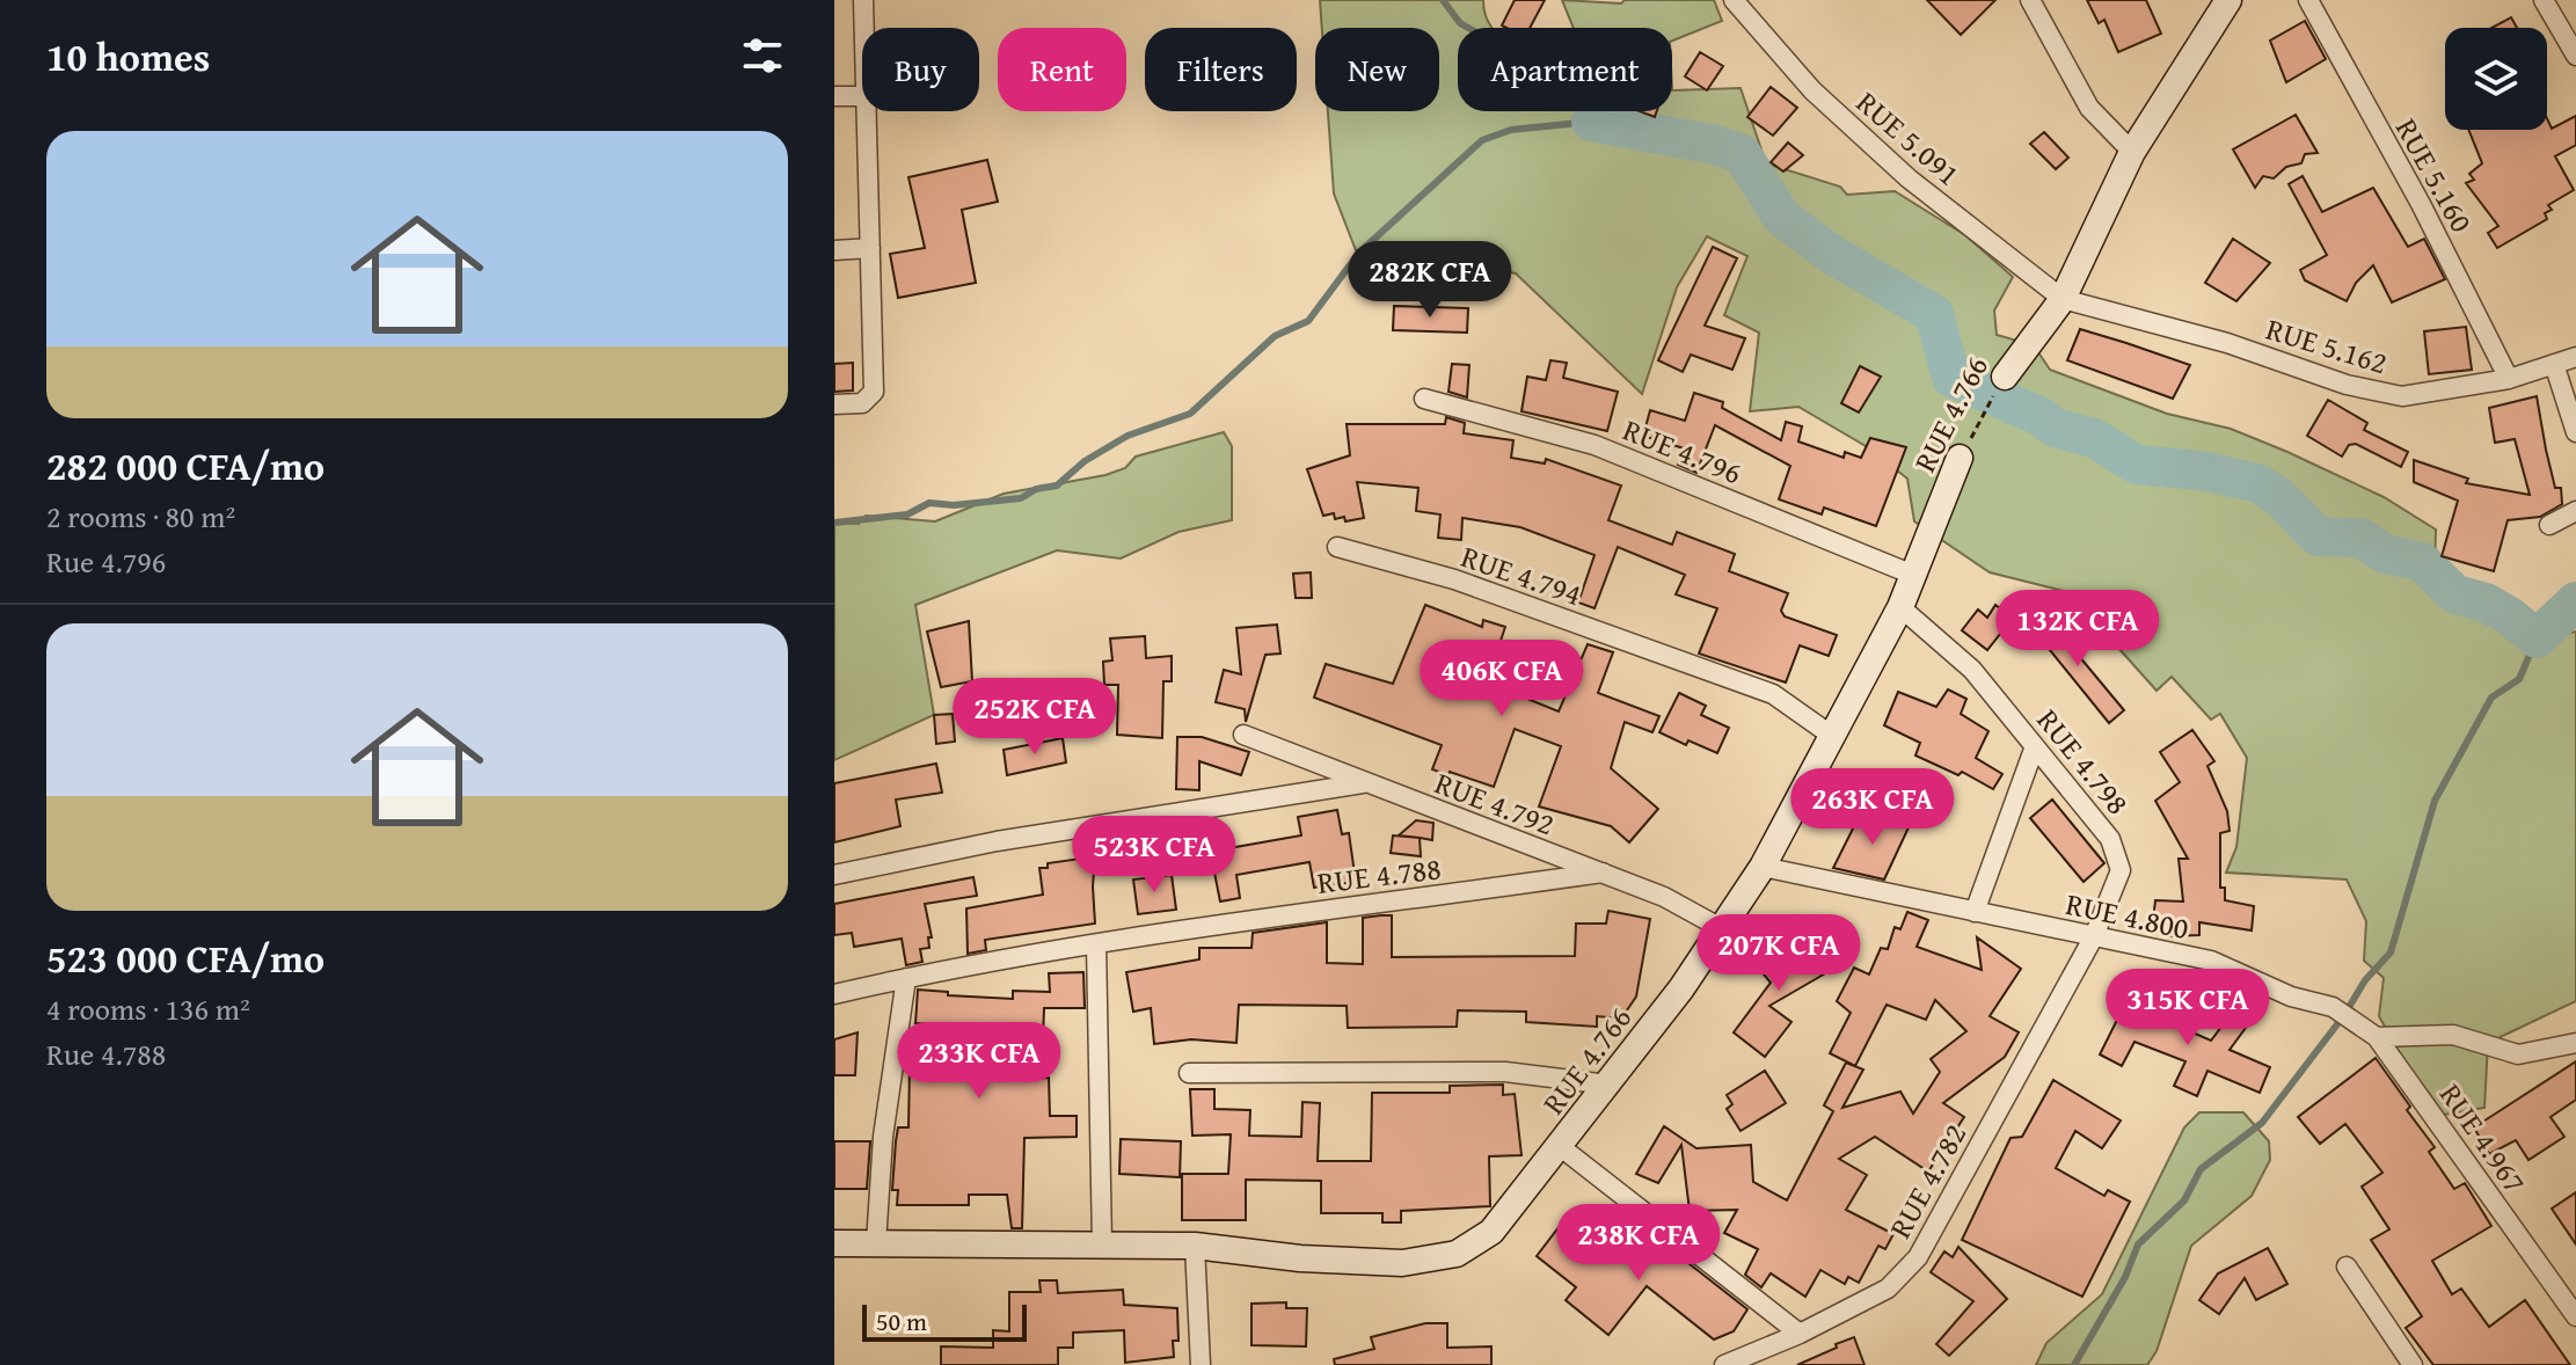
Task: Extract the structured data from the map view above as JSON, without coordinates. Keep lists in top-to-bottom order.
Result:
{
  "streets": {
    "street": [
      "RUE 5.091",
      "RUE 5.160",
      "RUE 5.162",
      "RUE 4.766",
      "RUE 4.796",
      "RUE 4.794",
      "RUE 4.798",
      "RUE 4.792",
      "RUE 4.788",
      "RUE 4.800",
      "RUE 4.967",
      "RUE 4.782"
    ]
  },
  "crossings": [
    ["RUE 5.091", "RUE 5.162"],
    ["RUE 5.091", "RUE 4.766"],
    ["RUE 5.160", "RUE 5.162"],
    ["RUE 5.162", "RUE 4.766"],
    ["RUE 4.766", "RUE 4.796"],
    ["RUE 4.766", "RUE 4.794"],
    ["RUE 4.766", "RUE 4.798"],
    ["RUE 4.766", "RUE 4.792"],
    ["RUE 4.766", "RUE 4.800"],
    ["RUE 4.798", "RUE 4.800"],
    ["RUE 4.798", "RUE 4.782"],
    ["RUE 4.792", "RUE 4.788"],
    ["RUE 4.800", "RUE 4.967"],
    ["RUE 4.800", "RUE 4.782"]
  ],
  "scale_bar": "50 m",
  "page": {
    "heading": "10 homes",
    "chip": [
      "Buy",
      "Rent",
      "Filters",
      "New",
      "Apartment"
    ],
    "list": [
      {
        "name": "282 000 CFA/mo",
        "note": "2 rooms · 80 m² · Rue 4.796"
      },
      {
        "name": "523 000 CFA/mo",
        "note": "4 rooms · 136 m² · Rue 4.788"
      }
    ],
    "price": [
      "282K CFA",
      "132K CFA",
      "406K CFA",
      "252K CFA",
      "263K CFA",
      "523K CFA",
      "207K CFA",
      "315K CFA",
      "233K CFA",
      "238K CFA"
    ],
    "scale": "50 m"
  }
}
